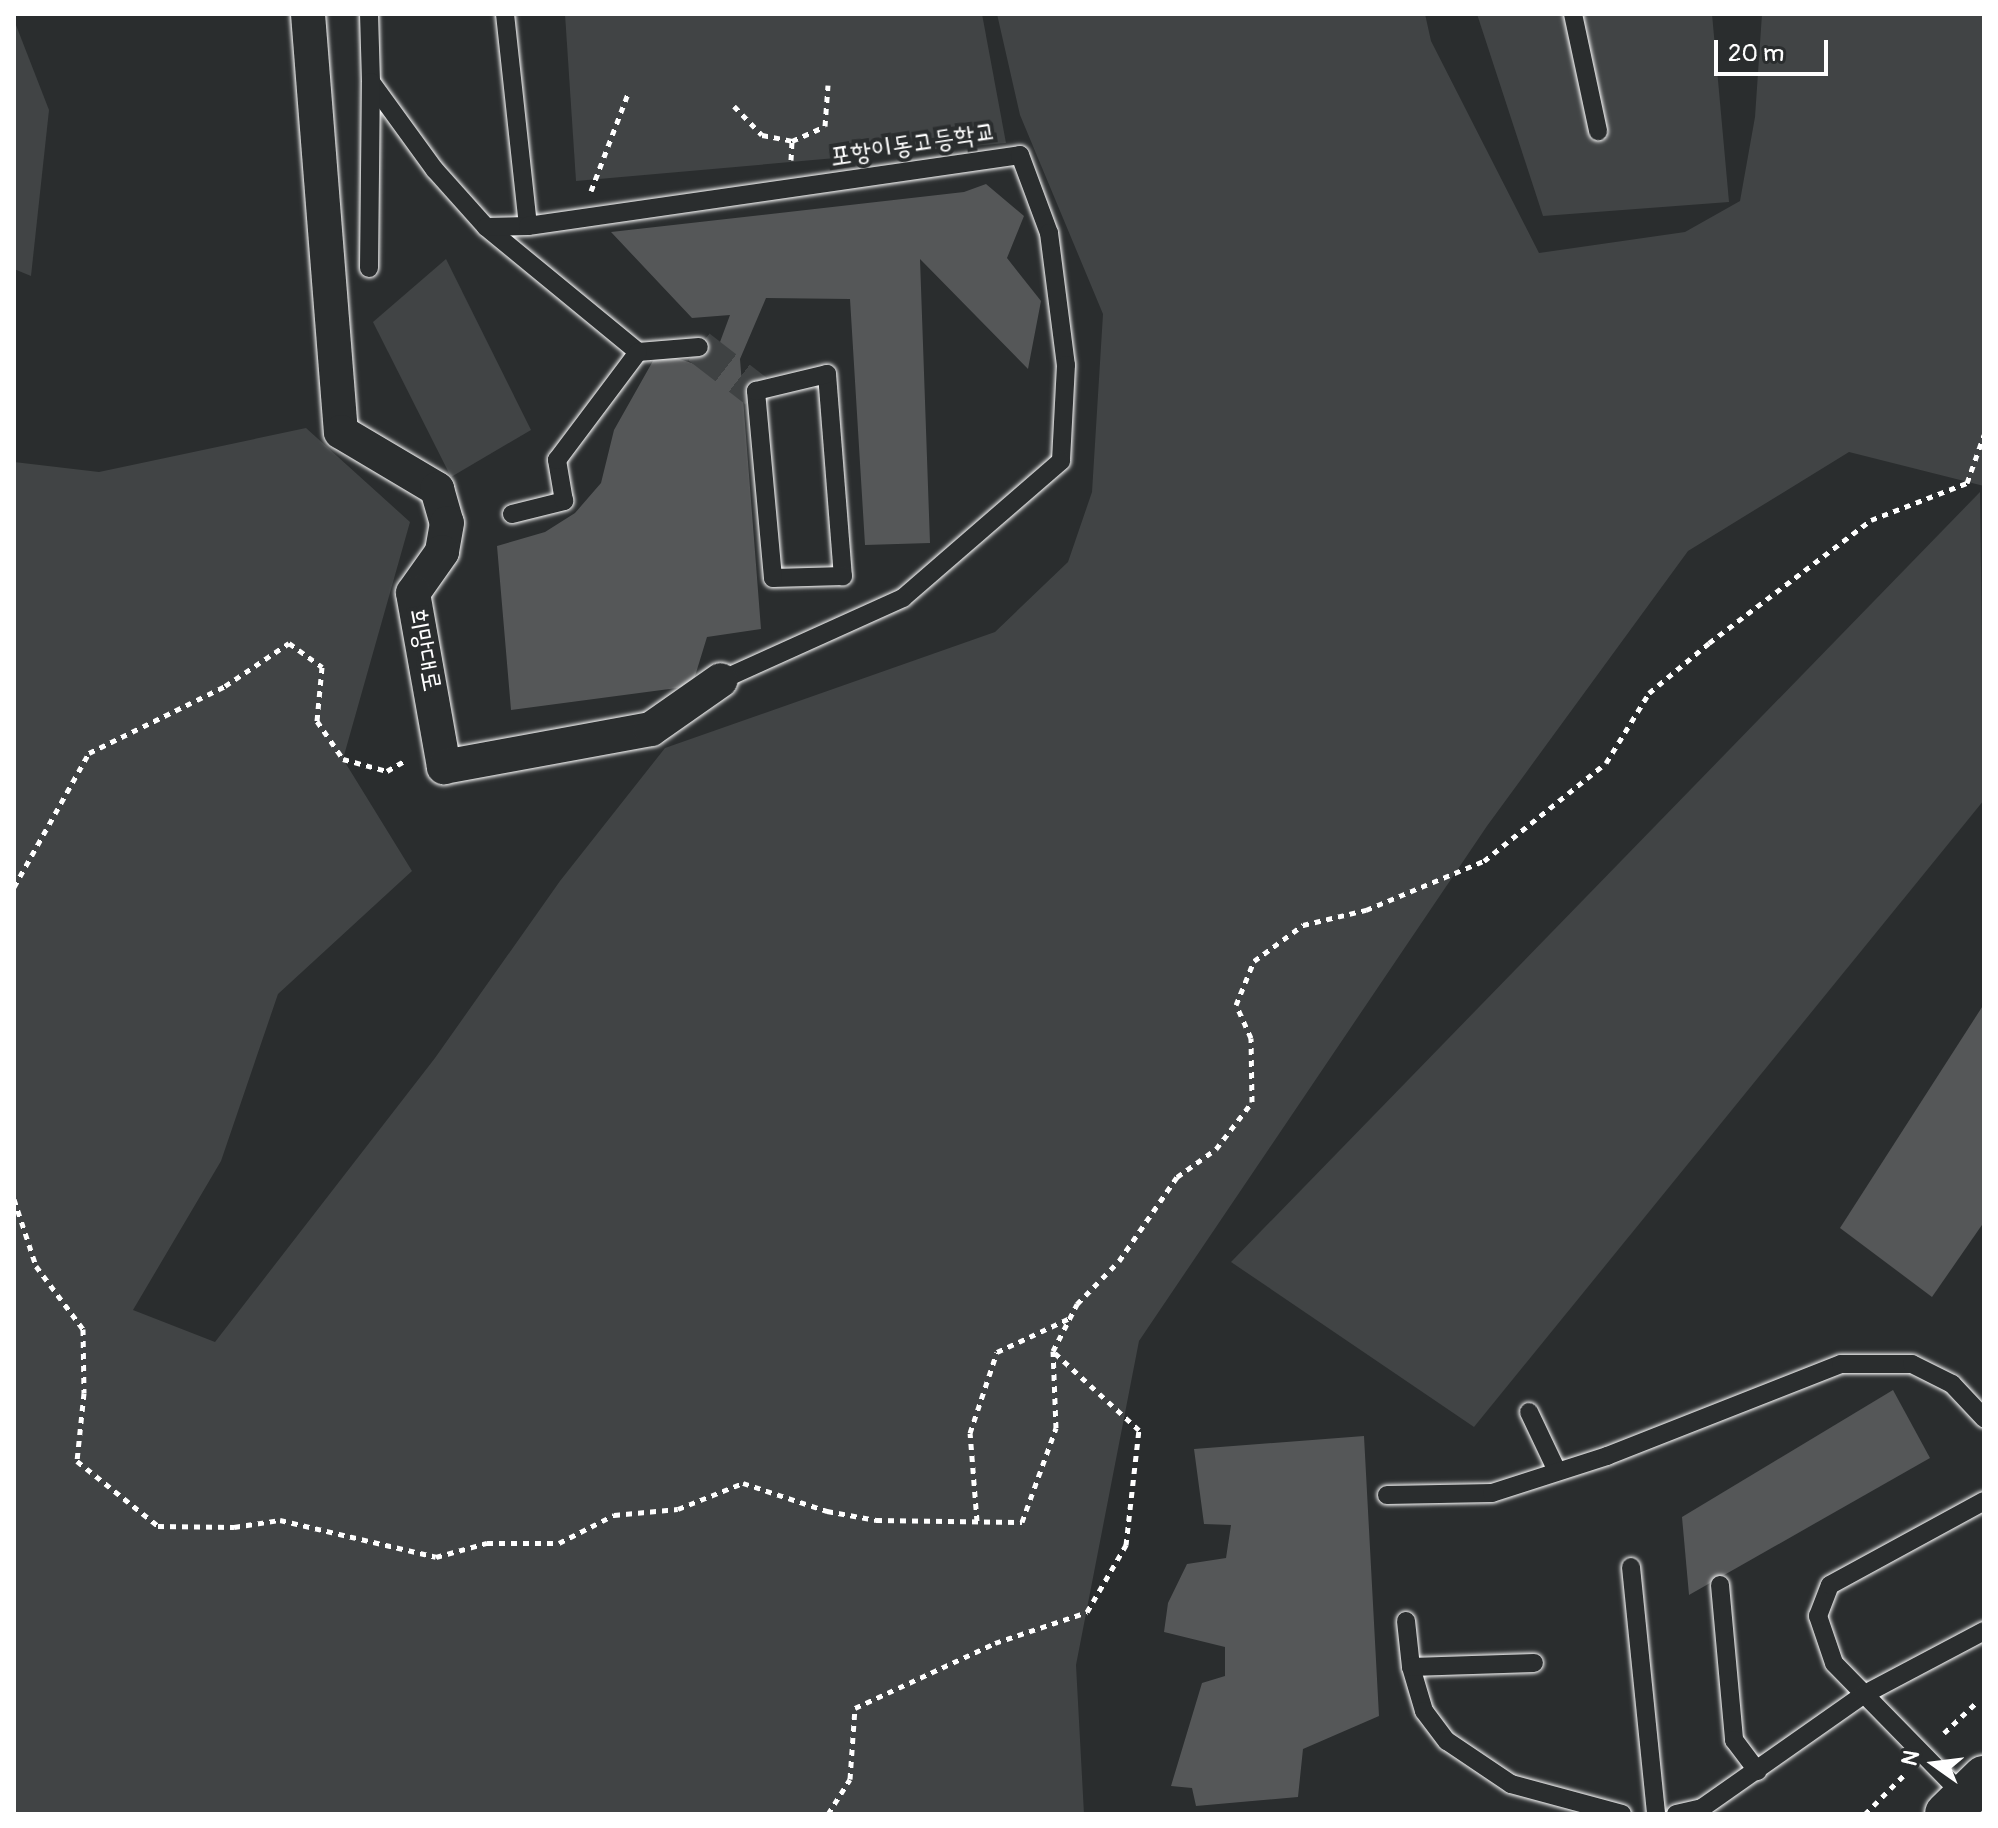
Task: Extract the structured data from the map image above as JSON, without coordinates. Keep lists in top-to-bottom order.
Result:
{
  "streets": {
    "street": ["희망대로"],
    "lane": ["포항이동고등학교"]
  },
  "crossings": [
    ["포항이동고등학교", "희망대로"]
  ],
  "scale_bar": "20 m",
  "north": "left"
}
